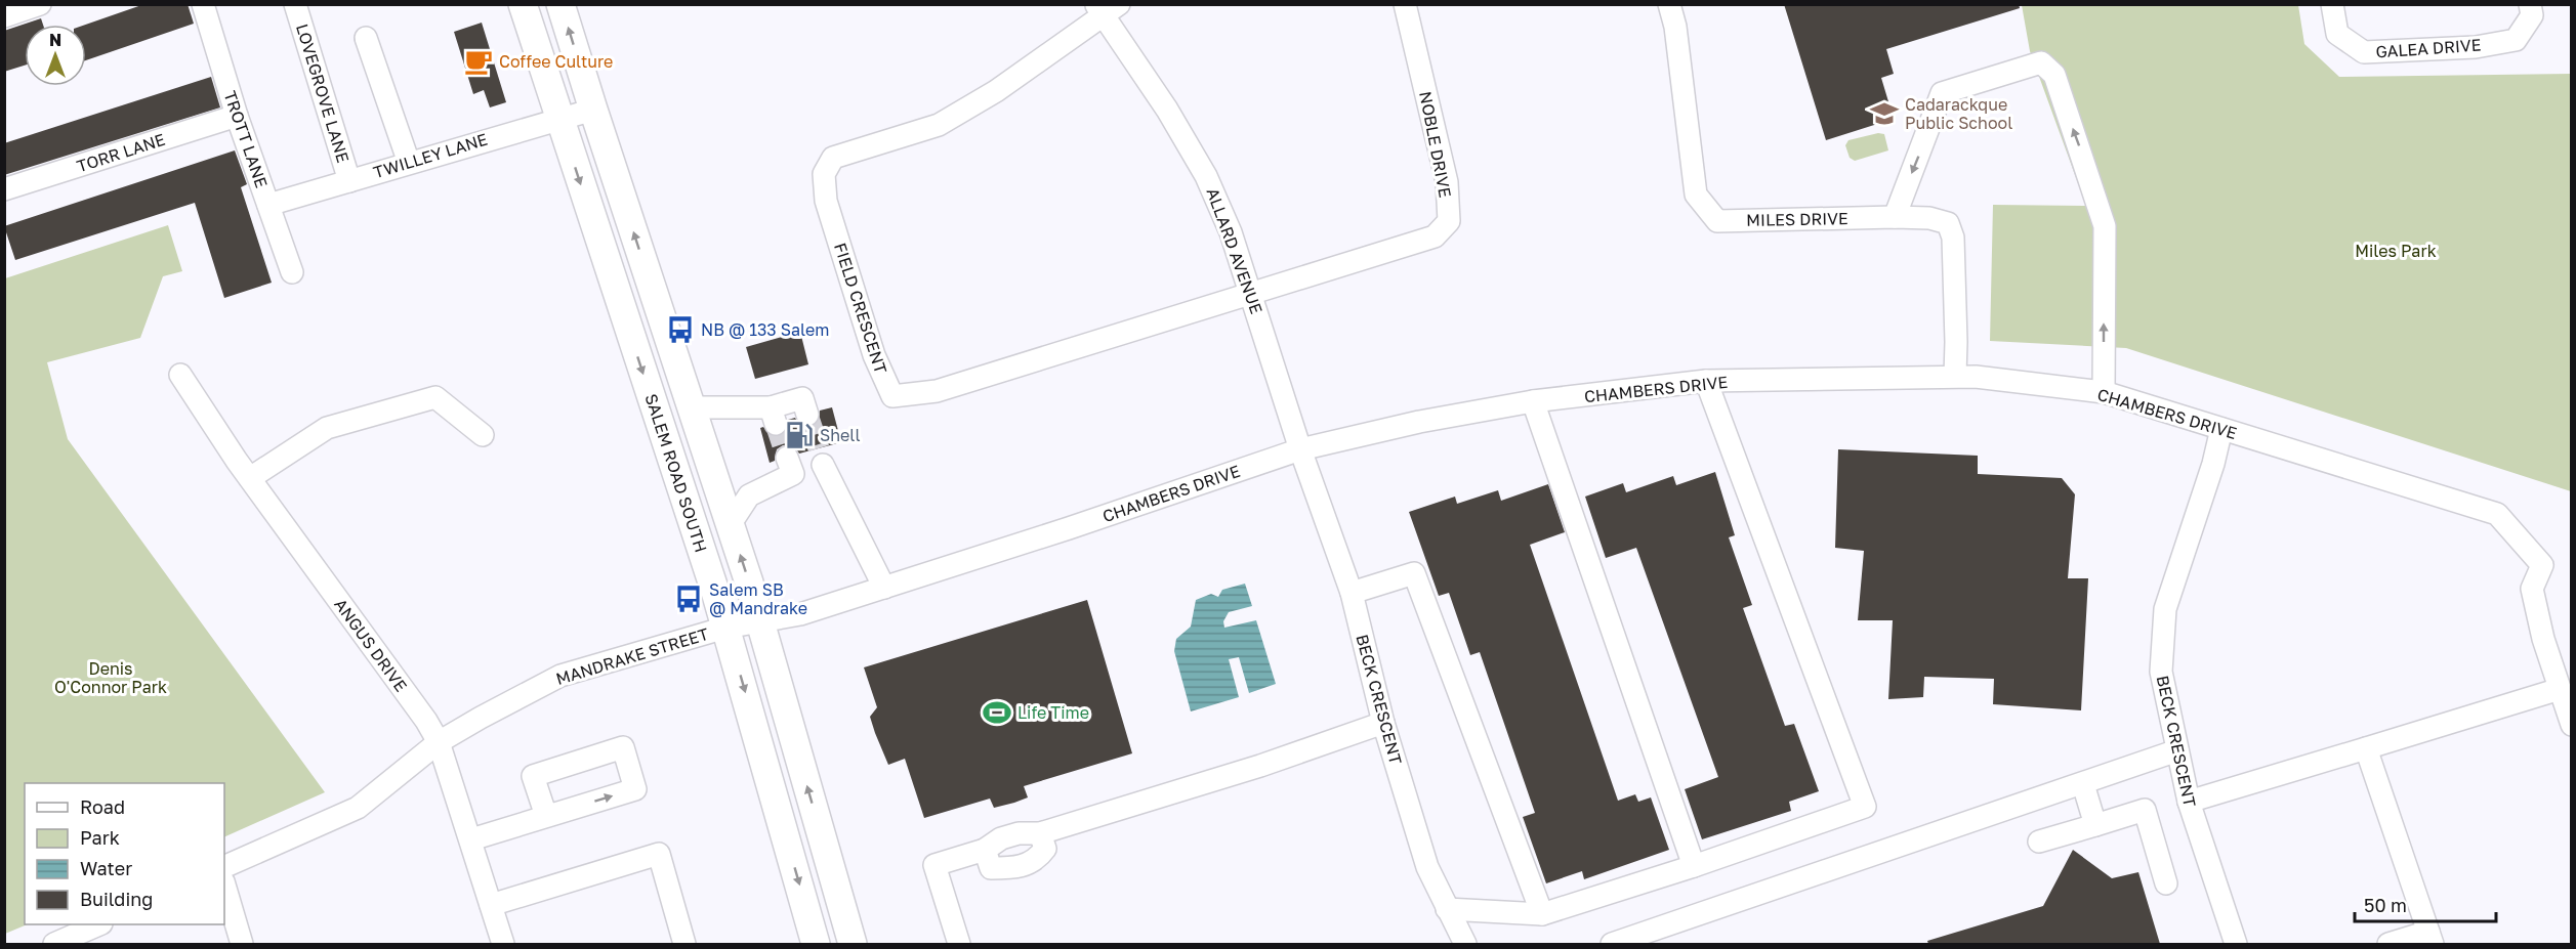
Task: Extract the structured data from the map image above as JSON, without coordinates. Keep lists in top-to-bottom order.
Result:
{
  "streets": {
    "main road": ["SALEM ROAD SOUTH"],
    "street": [
      "GALEA DRIVE",
      "LOVEGROVE LANE",
      "TROTT LANE",
      "NOBLE DRIVE",
      "TORR LANE",
      "TWILLEY LANE",
      "MILES DRIVE",
      "ALLARD AVENUE",
      "FIELD CRESCENT",
      "CHAMBERS DRIVE",
      "ANGUS DRIVE",
      "MANDRAKE STREET",
      "BECK CRESCENT"
    ]
  },
  "crossings": [
    ["LOVEGROVE LANE", "TWILLEY LANE"],
    ["TROTT LANE", "TORR LANE"],
    ["TROTT LANE", "TWILLEY LANE"],
    ["NOBLE DRIVE", "ALLARD AVENUE"],
    ["NOBLE DRIVE", "FIELD CRESCENT"],
    ["TWILLEY LANE", "SALEM ROAD SOUTH"],
    ["MILES DRIVE", "CHAMBERS DRIVE"],
    ["ALLARD AVENUE", "FIELD CRESCENT"],
    ["ALLARD AVENUE", "CHAMBERS DRIVE"],
    ["ALLARD AVENUE", "BECK CRESCENT"],
    ["CHAMBERS DRIVE", "SALEM ROAD SOUTH"],
    ["CHAMBERS DRIVE", "MANDRAKE STREET"],
    ["CHAMBERS DRIVE", "BECK CRESCENT"],
    ["SALEM ROAD SOUTH", "MANDRAKE STREET"],
    ["ANGUS DRIVE", "MANDRAKE STREET"]
  ],
  "parks": ["Miles Park", "Denis O'Connor Park"],
  "places": {
    "cafe": ["Coffee Culture"],
    "school or university": ["Cadarackque Public School"],
    "bus stop": ["NB @ 133 Salem", "Salem SB @ Mandrake"],
    "fuel station": ["Shell"],
    "sports": ["Life Time"]
  },
  "legend": [
    "Road",
    "Park",
    "Water",
    "Building"
  ],
  "scale_bar": "50 m",
  "north": "top"
}
